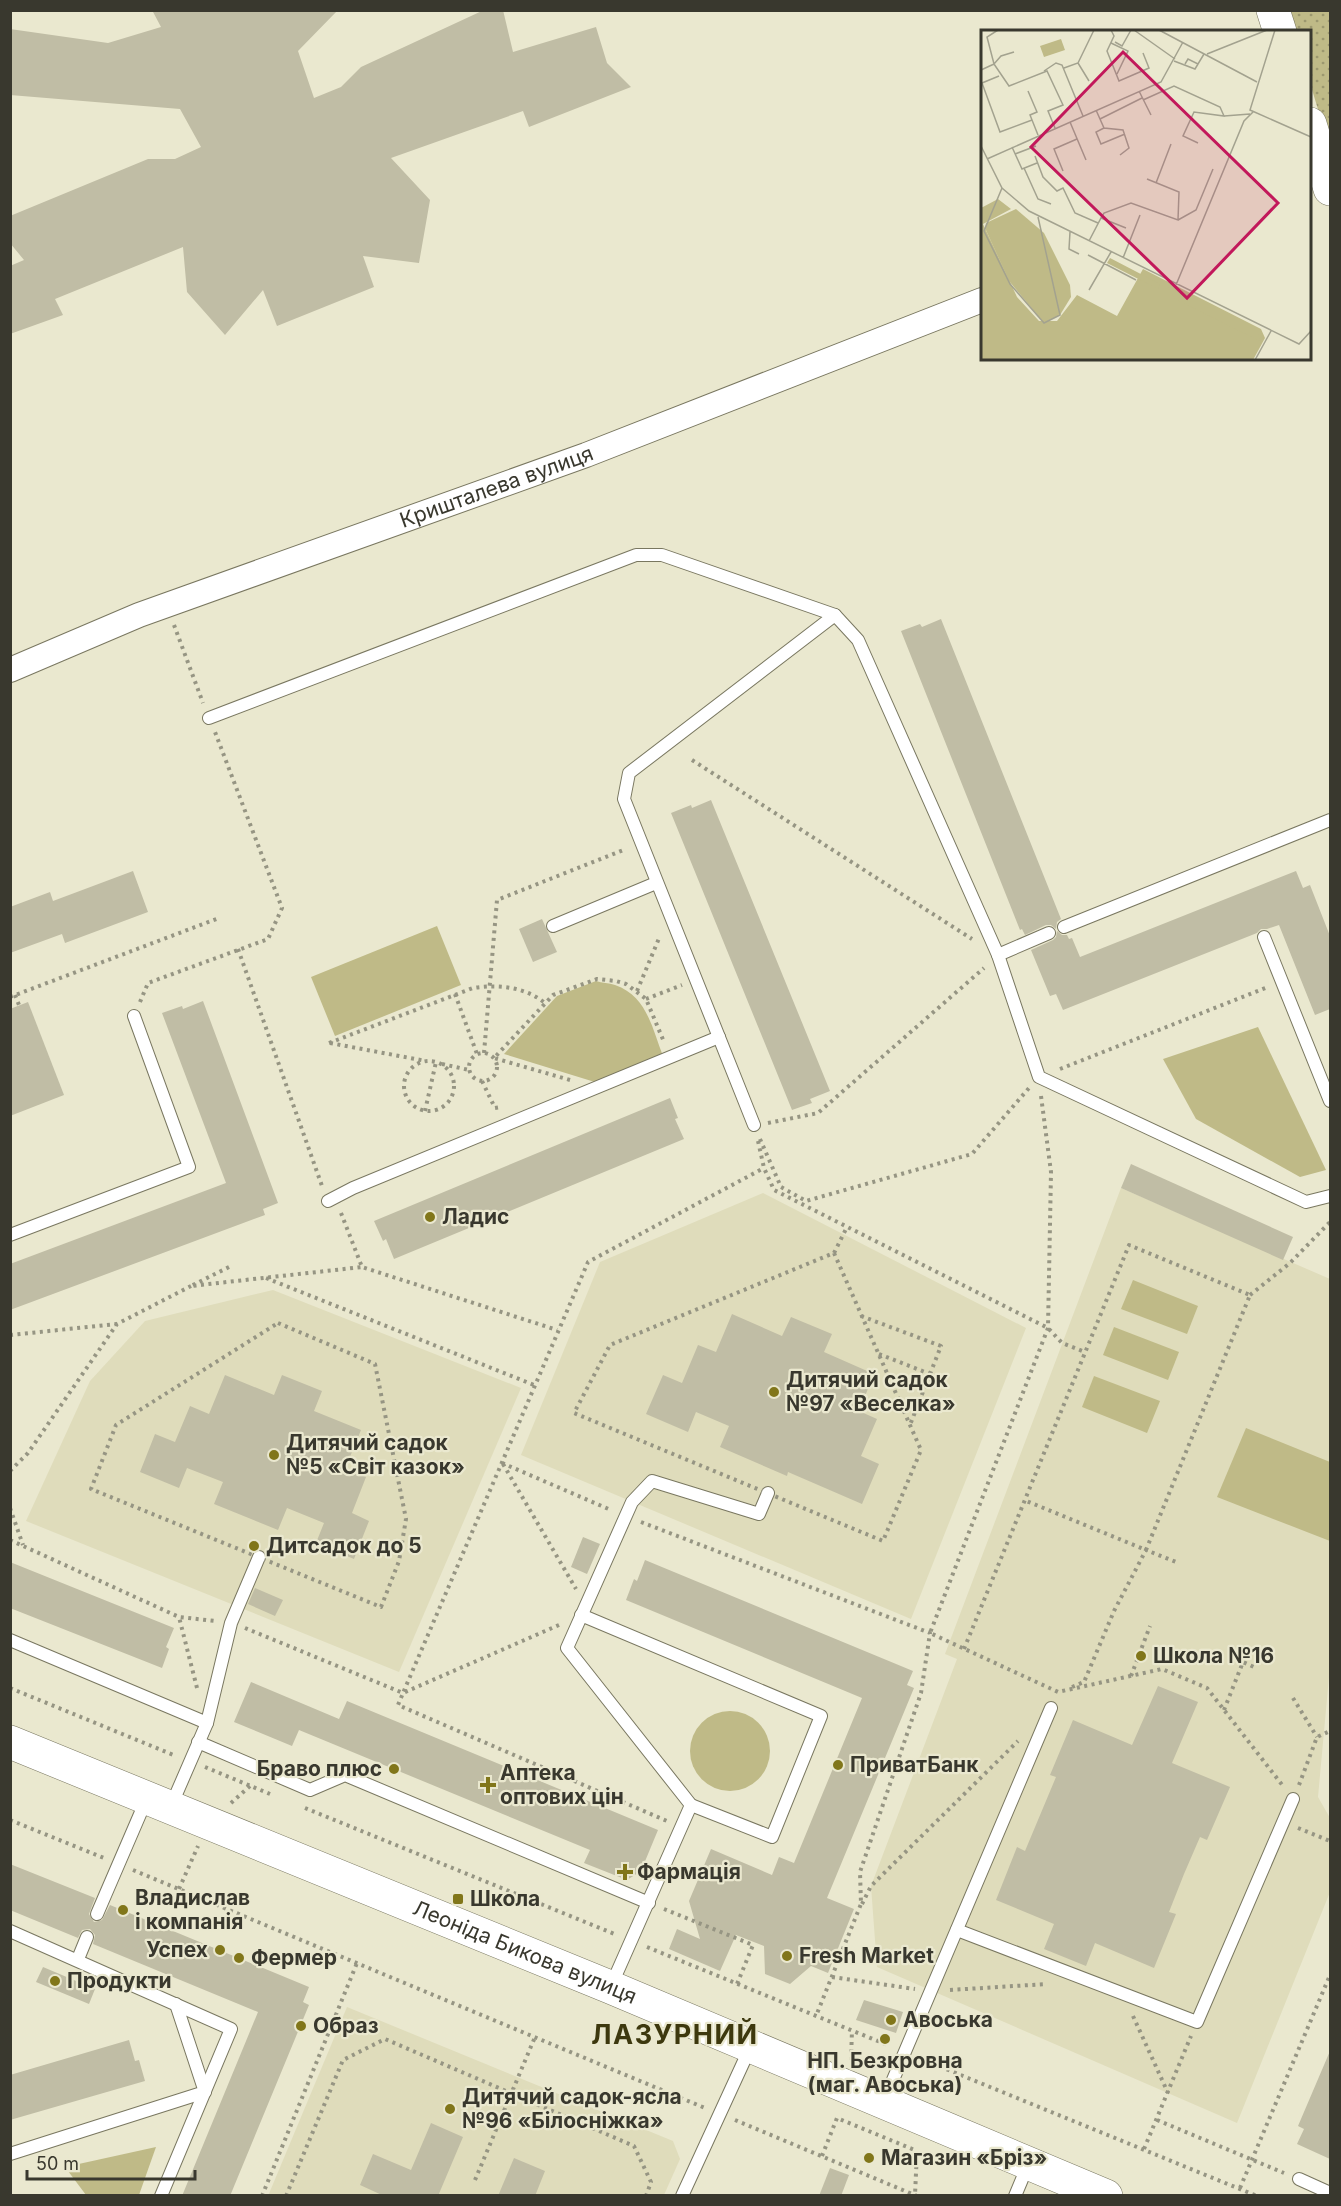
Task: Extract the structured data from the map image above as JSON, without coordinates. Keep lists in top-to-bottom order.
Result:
{
  "streets": {
    "street": ["Кришталева вулиця", "Леоніда Бикова вулиця"]
  },
  "districts": ["ЛАЗУРНИЙ"],
  "places": {
    "other": [
      "Ладис",
      "Дитячий садок №97 «Веселка»",
      "Дитячий садок №5 «Світ казок»",
      "Дитсадок до 5",
      "Школа №16",
      "ПриватБанк",
      "Браво плюс",
      "Владислав і компанія",
      "Успех",
      "Fresh Market",
      "Фермер",
      "Продукти",
      "Авоська",
      "Образ",
      "НП. Безкровна (маг. Авоська)",
      "Дитячий садок-ясла №96 «Білосніжка»",
      "Магазин «Бріз»"
    ],
    "health": ["Аптека оптових цін", "Фармація"],
    "transit": ["Школа"]
  },
  "scale_bar": "50 m"
}
